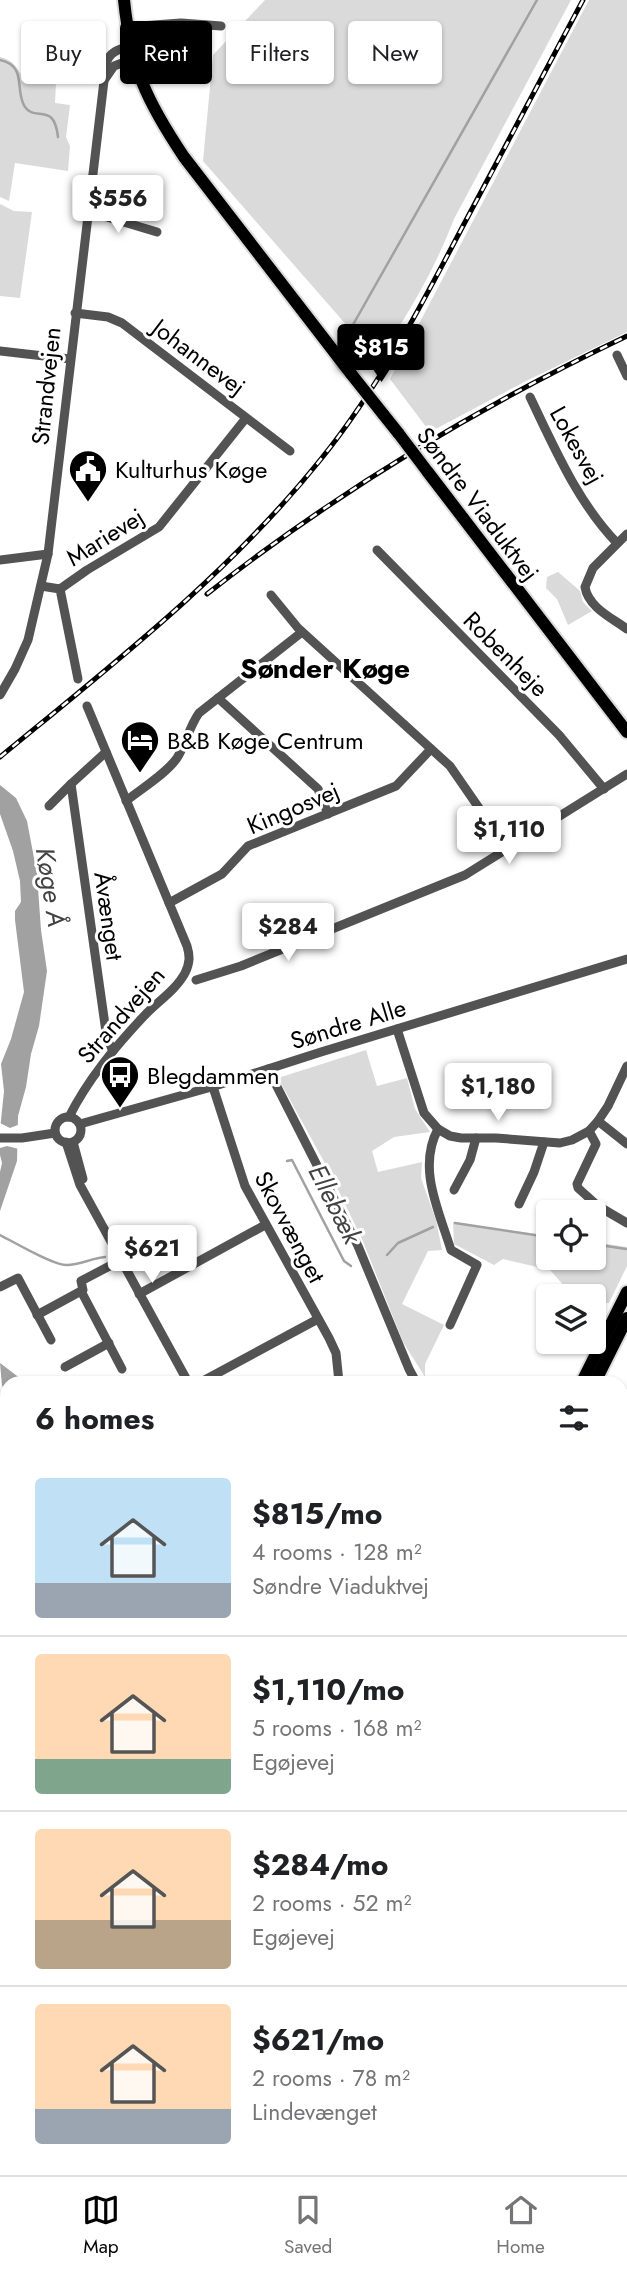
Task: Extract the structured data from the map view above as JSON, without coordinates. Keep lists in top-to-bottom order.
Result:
{
  "streets": {
    "main road": ["Søndre Viaduktvej"],
    "street": [
      "Johannevej",
      "Strandvejen",
      "Lokesvej",
      "Marievej",
      "Robenheje",
      "Kingosvej",
      "Åvænget",
      "Søndre Alle",
      "Skovvænget"
    ]
  },
  "crossings": [
    ["Johannevej", "Strandvejen"],
    ["Johannevej", "Marievej"],
    ["Strandvejen", "Kingosvej"],
    ["Strandvejen", "Åvænget"],
    ["Strandvejen", "Søndre Alle"],
    ["Søndre Alle", "Skovvænget"]
  ],
  "districts": ["Sønder Køge"],
  "water": ["Køge Å", "Ellebæk"],
  "places": {
    "public building": ["Kulturhus Køge"],
    "hotel": ["B&B Køge Centrum"],
    "bus stop": ["Blegdammen"]
  },
  "page": {
    "chip": [
      "Buy",
      "Rent",
      "Filters",
      "New"
    ],
    "price": [
      "$556",
      "$815",
      "$1,110",
      "$284",
      "$1,180",
      "$621"
    ],
    "heading": "6 homes",
    "list": [
      {
        "name": "$815/mo",
        "note": "4 rooms · 128 m² · Søndre Viaduktvej"
      },
      {
        "name": "$1,110/mo",
        "note": "5 rooms · 168 m² · Egøjevej"
      },
      {
        "name": "$284/mo",
        "note": "2 rooms · 52 m² · Egøjevej"
      },
      {
        "name": "$621/mo",
        "note": "2 rooms · 78 m² · Lindevænget"
      }
    ],
    "tabs": ["Map", "Saved", "Home"]
  }
}
